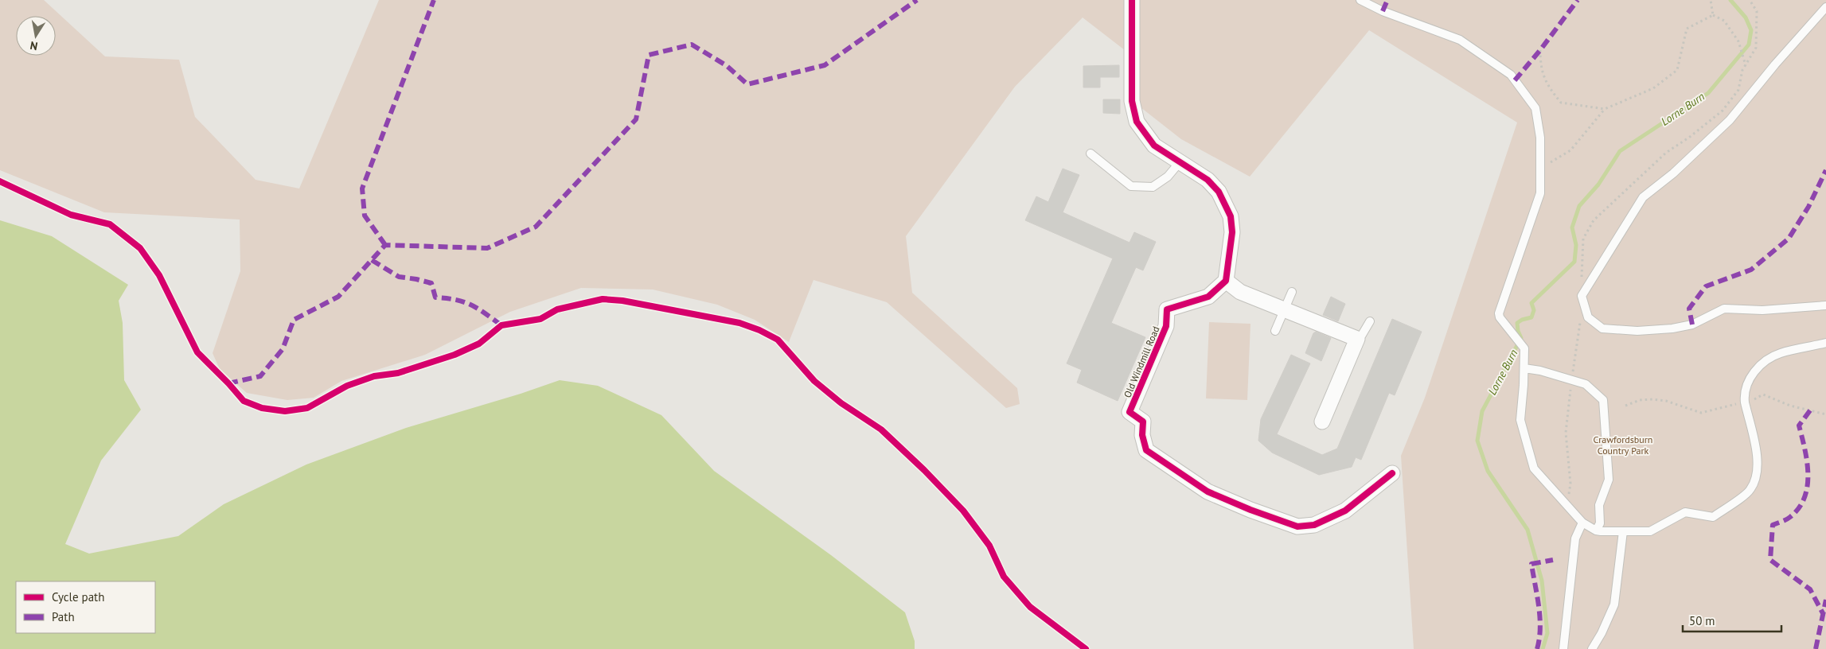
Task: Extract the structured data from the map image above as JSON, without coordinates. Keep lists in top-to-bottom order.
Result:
{
  "streets": {
    "street": ["Old Windmill Road"]
  },
  "water": ["Lorne Burn"],
  "parks": ["Crawfordsburn Country Park"],
  "legend": ["Cycle path", "Path"],
  "scale_bar": "50 m",
  "north": "bottom"
}
